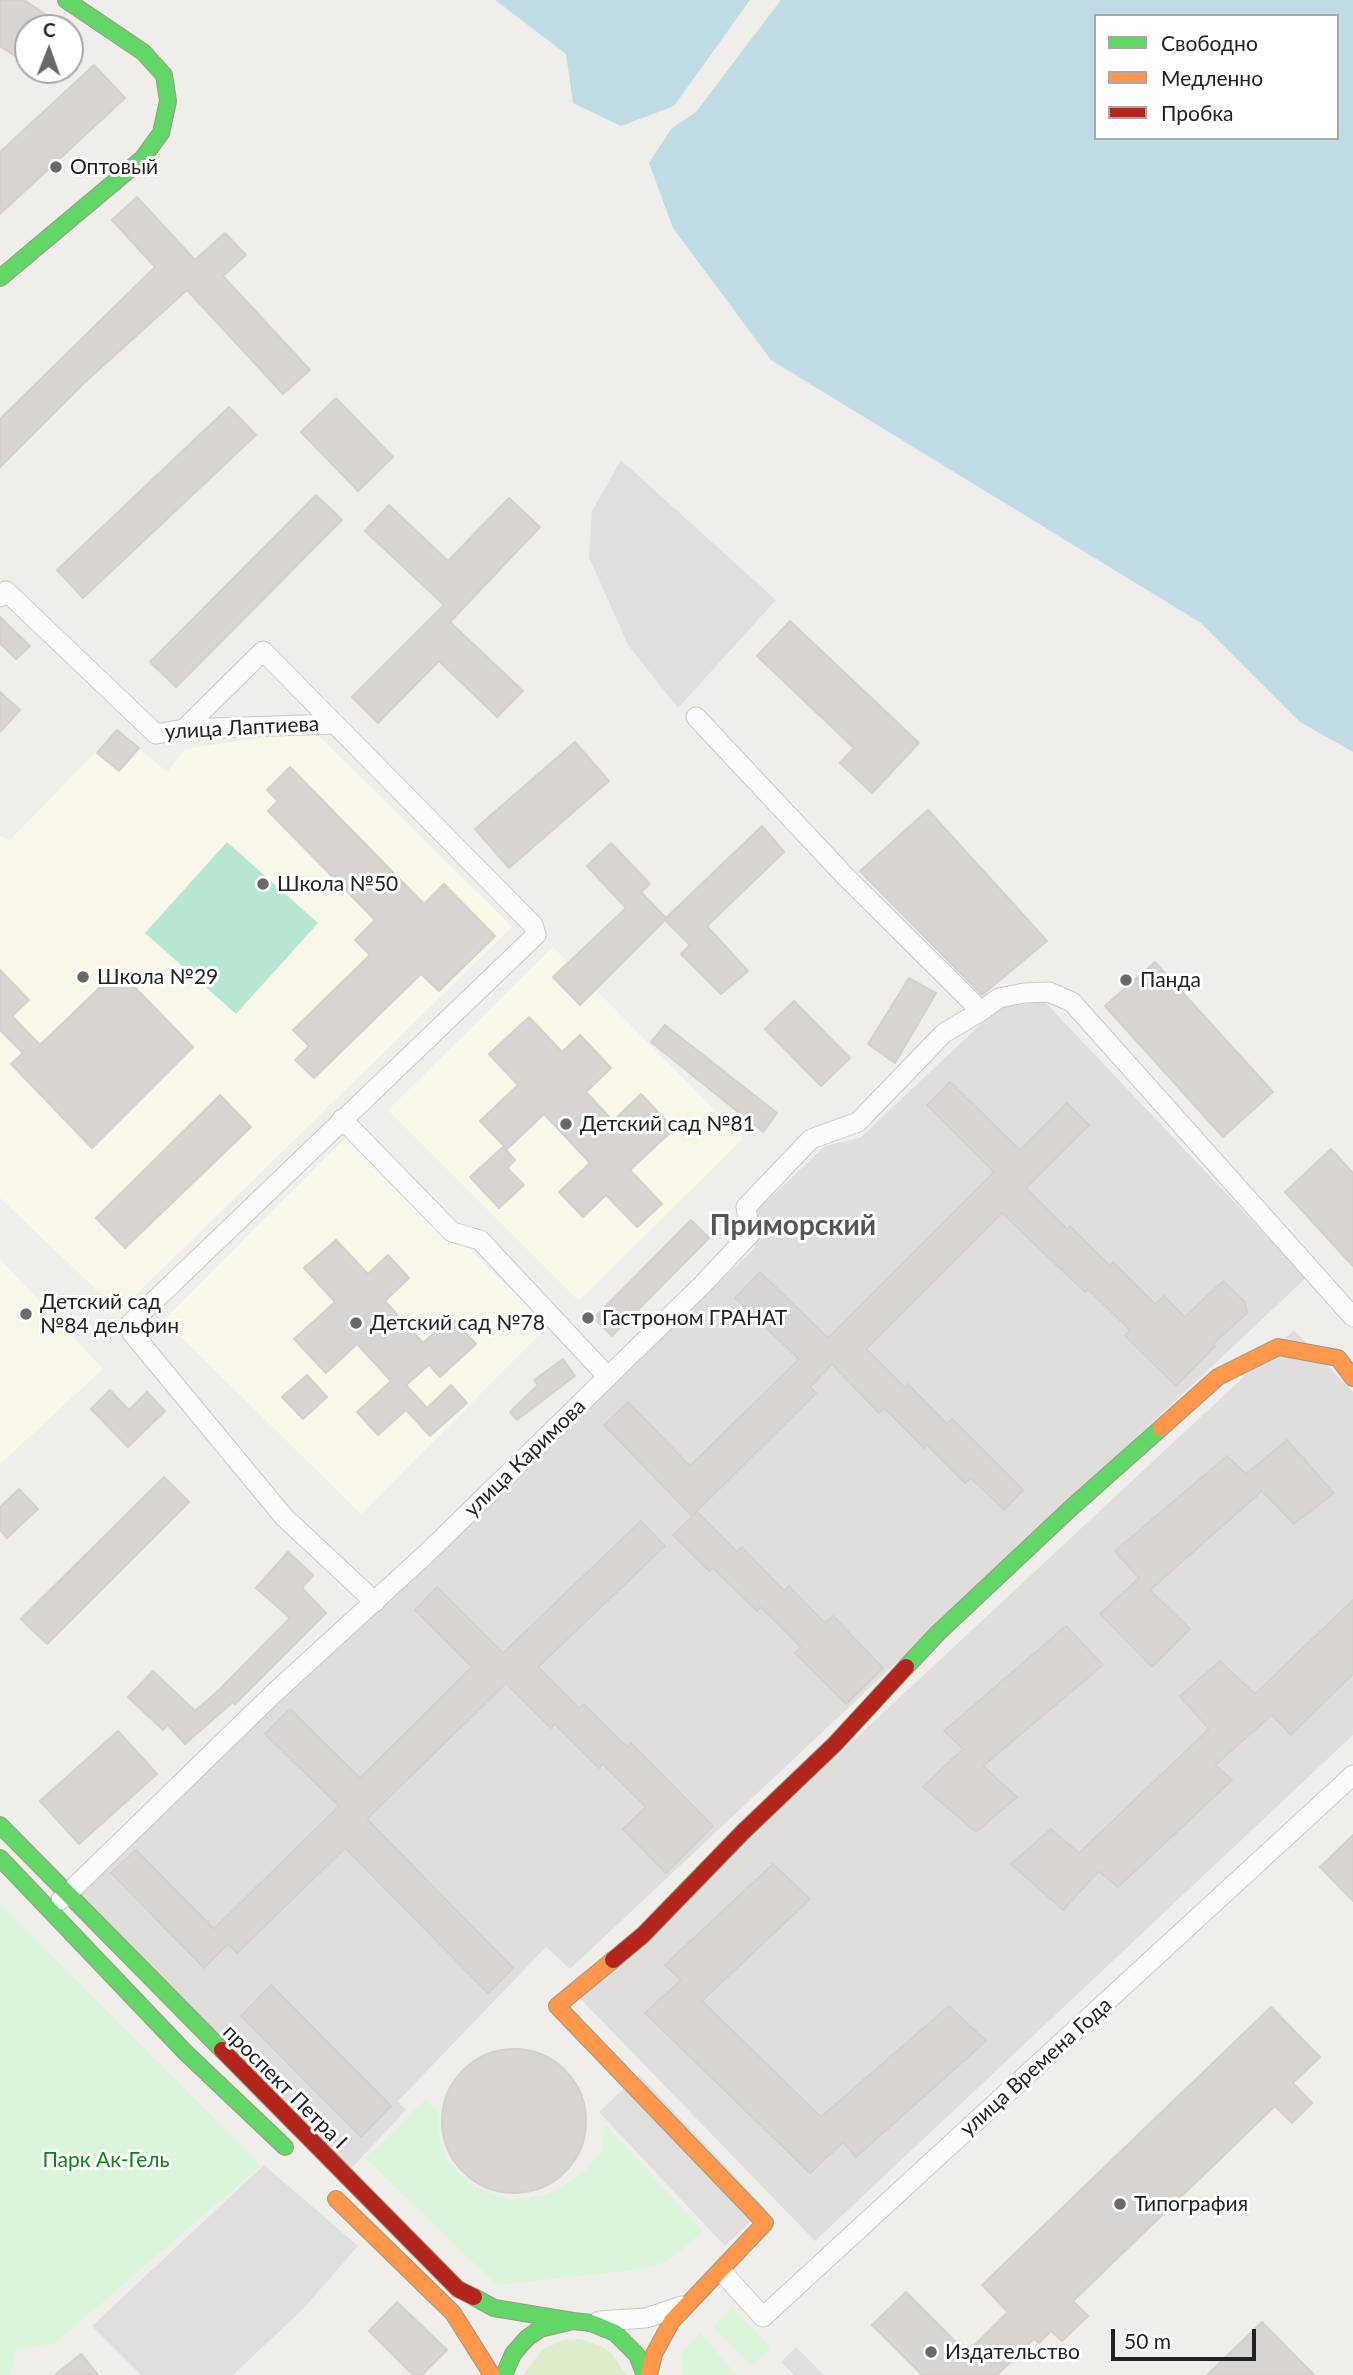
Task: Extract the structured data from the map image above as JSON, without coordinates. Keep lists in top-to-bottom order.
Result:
{
  "streets": {
    "street": [
      "улица Лаптиева",
      "улица Каримова",
      "улица Времена Года",
      "проспект Петра I"
    ]
  },
  "crossings": [
    ["улица Каримова", "проспект Петра I"]
  ],
  "districts": ["Приморский"],
  "parks": ["Парк Ак-Гель"],
  "places": [
    "Оптовый",
    "Школа №50",
    "Школа №29",
    "Панда",
    "Детский сад №81",
    "Детский сад №84 дельфин",
    "Гастроном ГРАНАТ",
    "Детский сад №78",
    "Типография",
    "Издательство"
  ],
  "legend": ["Свободно", "Медленно", "Пробка"],
  "scale_bar": "50 m",
  "north": "top"
}
